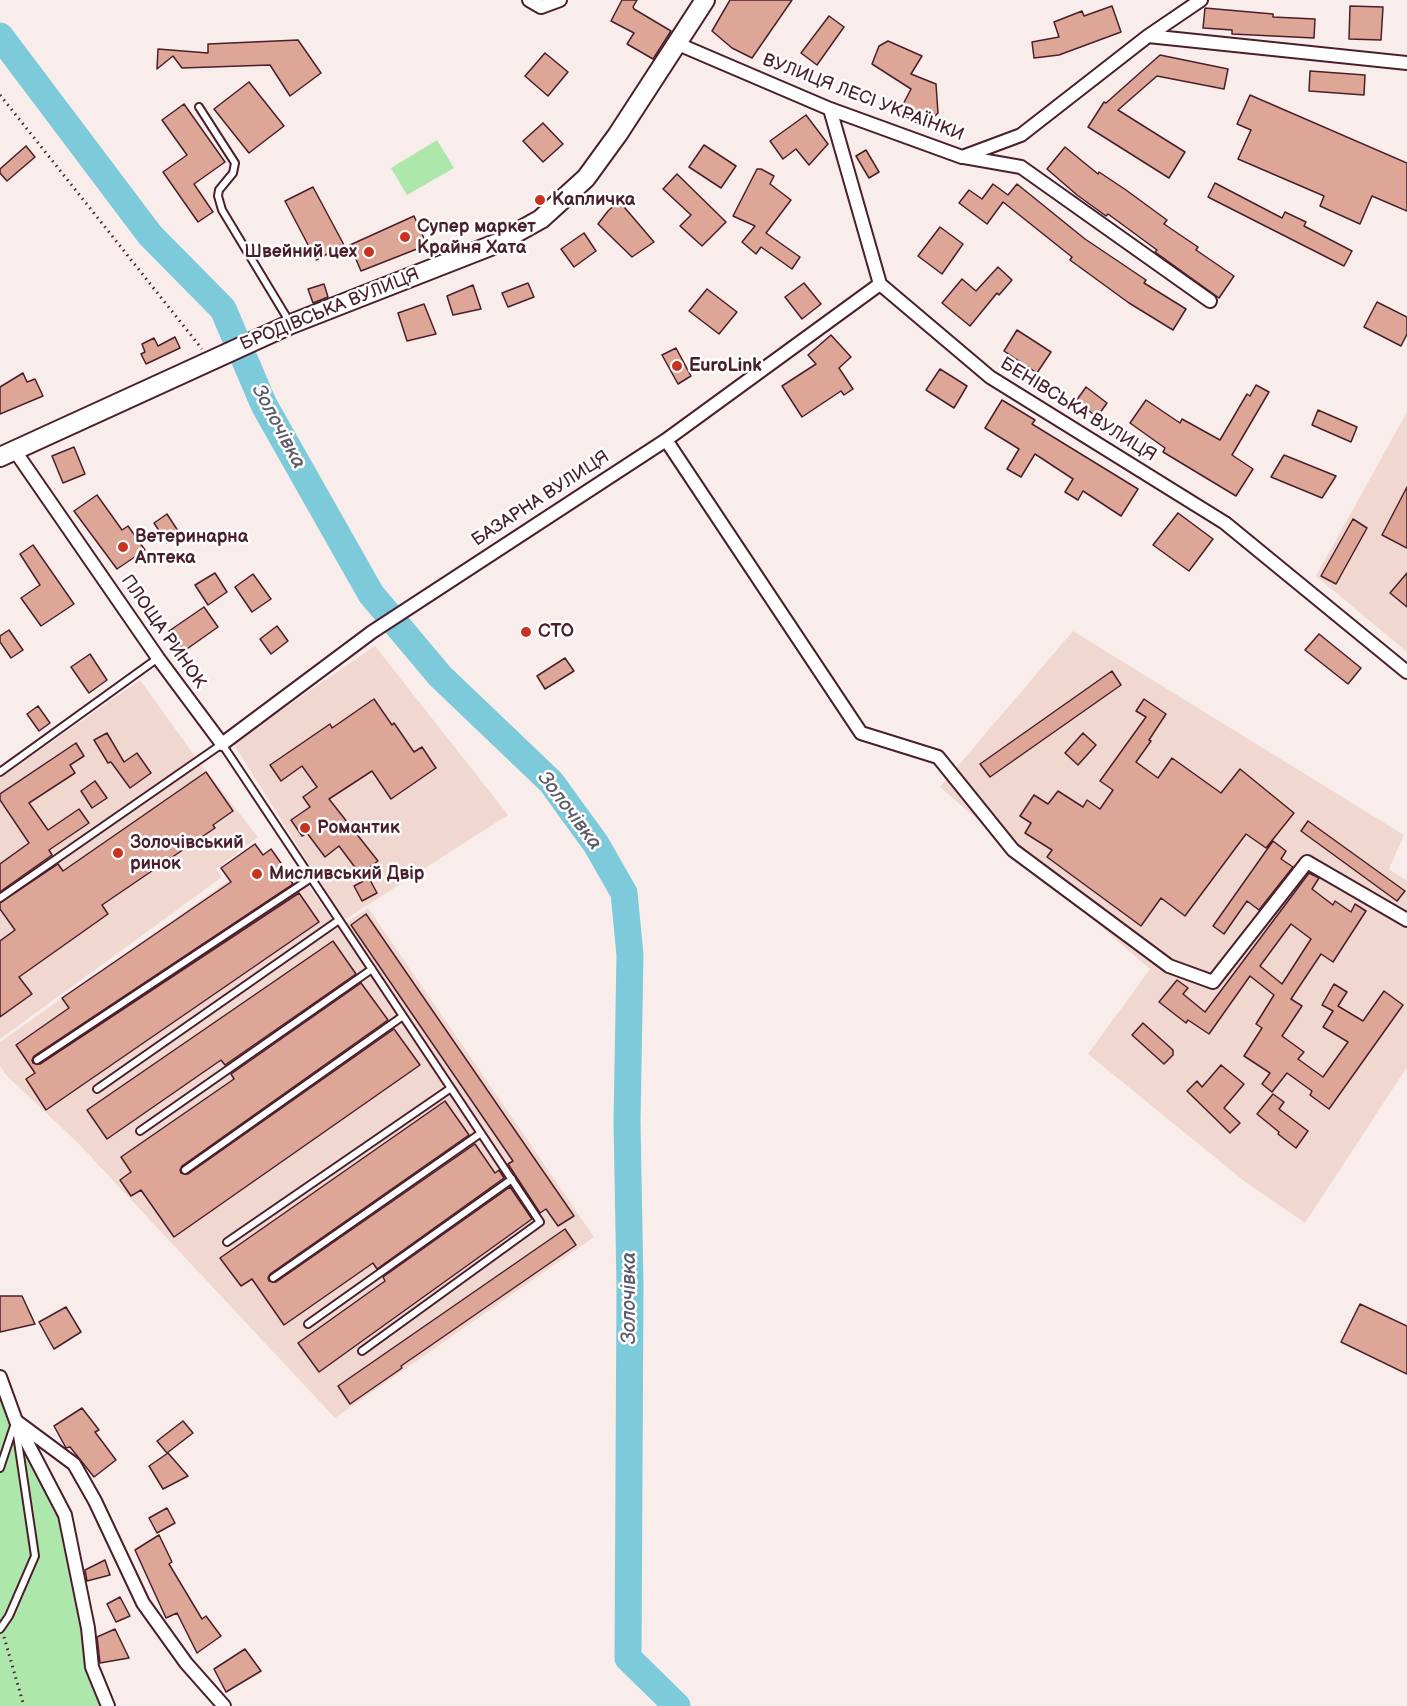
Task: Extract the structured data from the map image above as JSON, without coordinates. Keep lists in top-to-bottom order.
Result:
{
  "streets": {
    "street": [
      "ВУЛИЦЯ ЛЕСІ УКРАЇНКИ",
      "БРОДІВСЬКА ВУЛИЦЯ",
      "БЕНІВСЬКА ВУЛИЦЯ",
      "БАЗАРНА ВУЛИЦЯ",
      "ПЛОЩА РИНОК"
    ]
  },
  "crossings": [
    ["ВУЛИЦЯ ЛЕСІ УКРАЇНКИ", "БРОДІВСЬКА ВУЛИЦЯ"],
    ["БРОДІВСЬКА ВУЛИЦЯ", "ПЛОЩА РИНОК"],
    ["БЕНІВСЬКА ВУЛИЦЯ", "БАЗАРНА ВУЛИЦЯ"],
    ["БАЗАРНА ВУЛИЦЯ", "ПЛОЩА РИНОК"]
  ],
  "water": ["Золочівка"],
  "places": [
    "Капличка",
    "Супер маркет Крайня Хата",
    "Швейний цех",
    "EuroLink",
    "Ветеринарна Аптека",
    "СТО",
    "Романтик",
    "Золочівський ринок",
    "Мисливський Двір"
  ]
}
